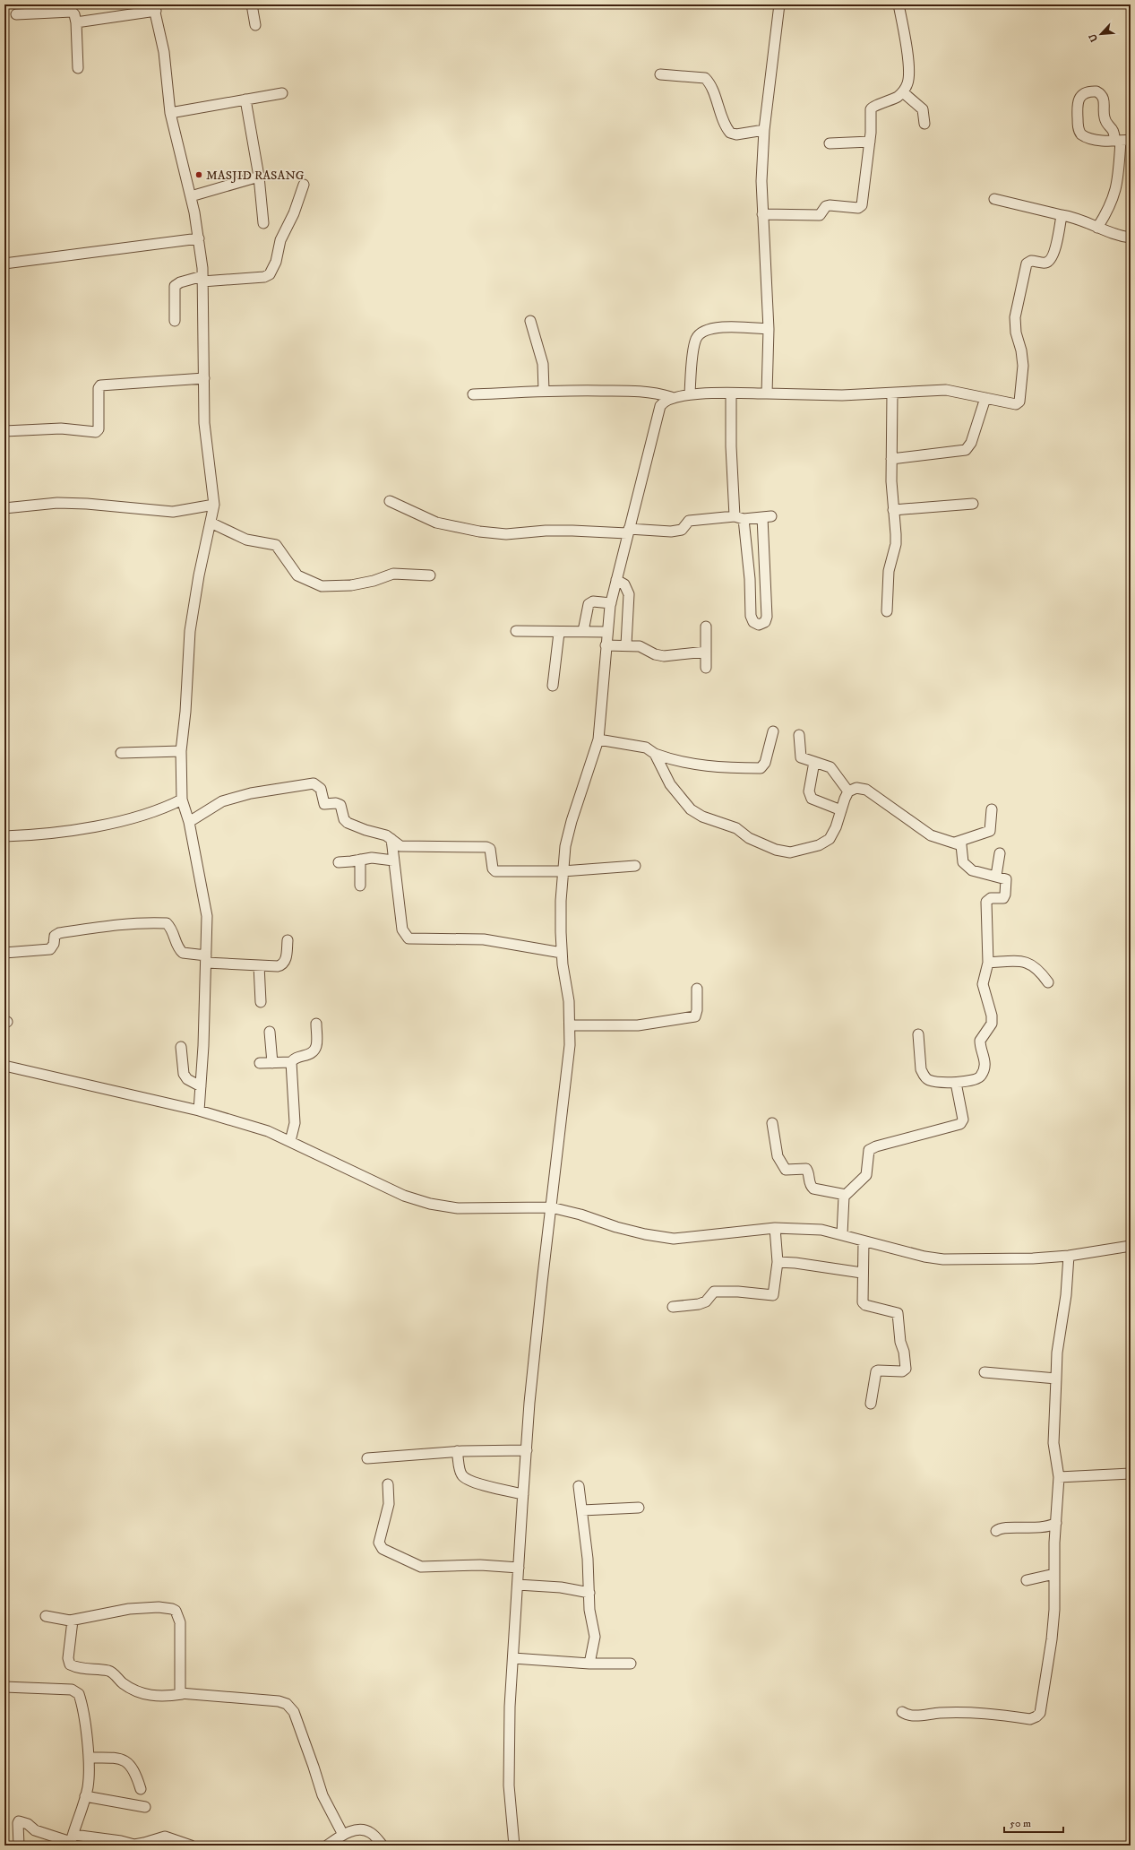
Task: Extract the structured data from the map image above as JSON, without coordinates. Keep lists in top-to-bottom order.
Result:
{
  "places": ["MASJID RASANG"],
  "scale_bar": "50 m",
  "north": "bottom left"
}
